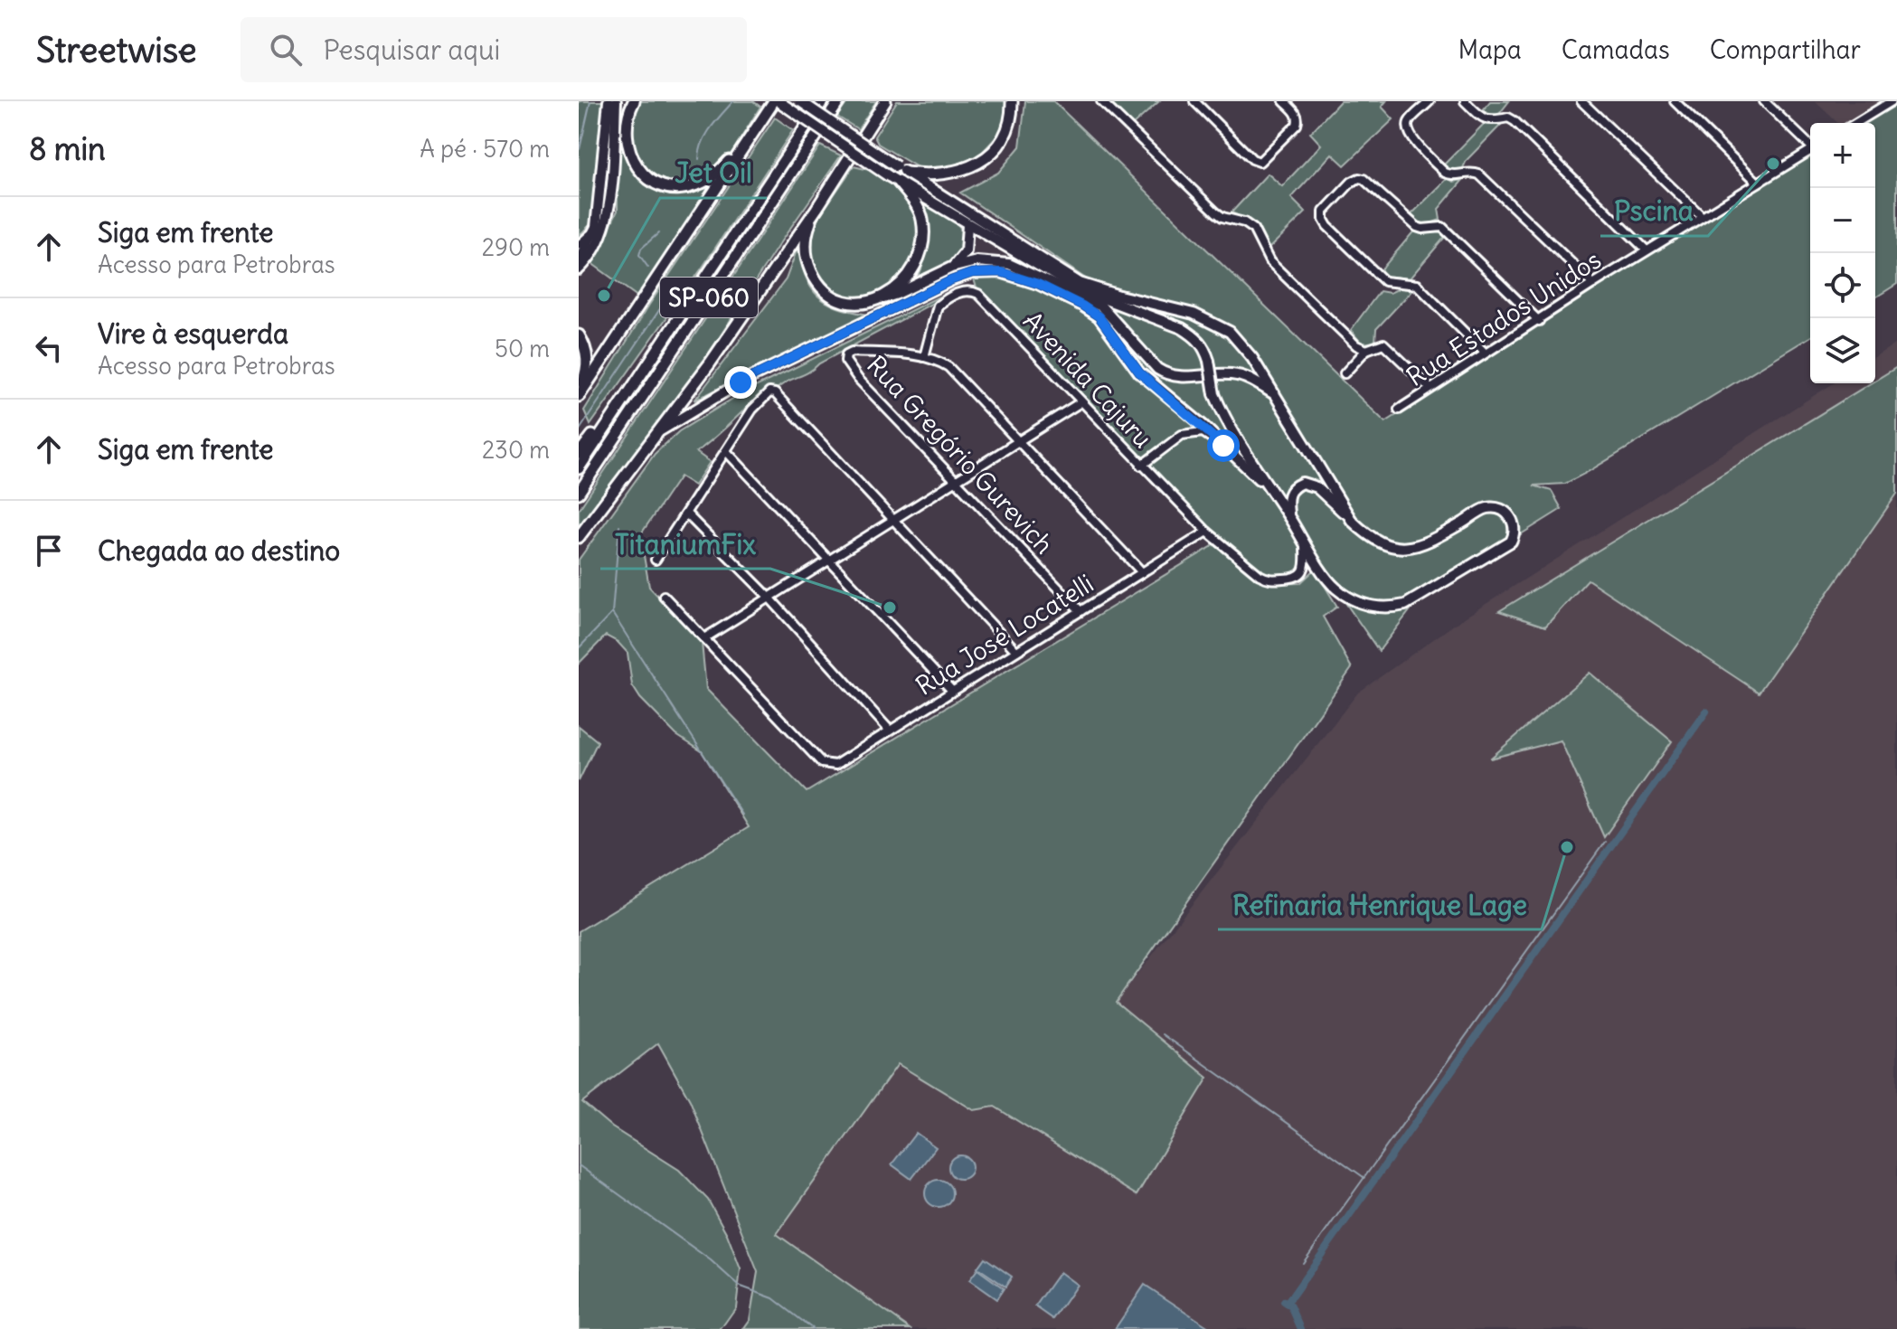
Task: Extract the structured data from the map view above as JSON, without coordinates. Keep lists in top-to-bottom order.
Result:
{
  "streets": {
    "highway": ["SP-060"],
    "street": [
      "Rua Estados Unidos",
      "Avenida Cajuru",
      "Rua Gregório Gurevich",
      "Rua José Locatelli"
    ]
  },
  "crossings": [
    ["Avenida Cajuru", "Rua Gregório Gurevich"],
    ["Avenida Cajuru", "Rua José Locatelli"],
    ["Rua Gregório Gurevich", "Rua José Locatelli"]
  ],
  "places": [
    "Pscina",
    "Jet Oil",
    "TitaniumFix",
    "Refinaria Henrique Lage"
  ],
  "page": {
    "header": "Streetwise",
    "search": "Pesquisar aqui",
    "nav": ["Mapa", "Camadas", "Compartilhar"],
    "heading": ["8 min", "A pé · 570 m"],
    "map_buttons": ["+", "−"],
    "list": [
      ["Siga em frente", "Acesso para Petrobras", "290 m"],
      ["Vire à esquerda", "Acesso para Petrobras", "50 m"],
      ["Siga em frente", "230 m"],
      "Chegada ao destino"
    ]
  }
}
